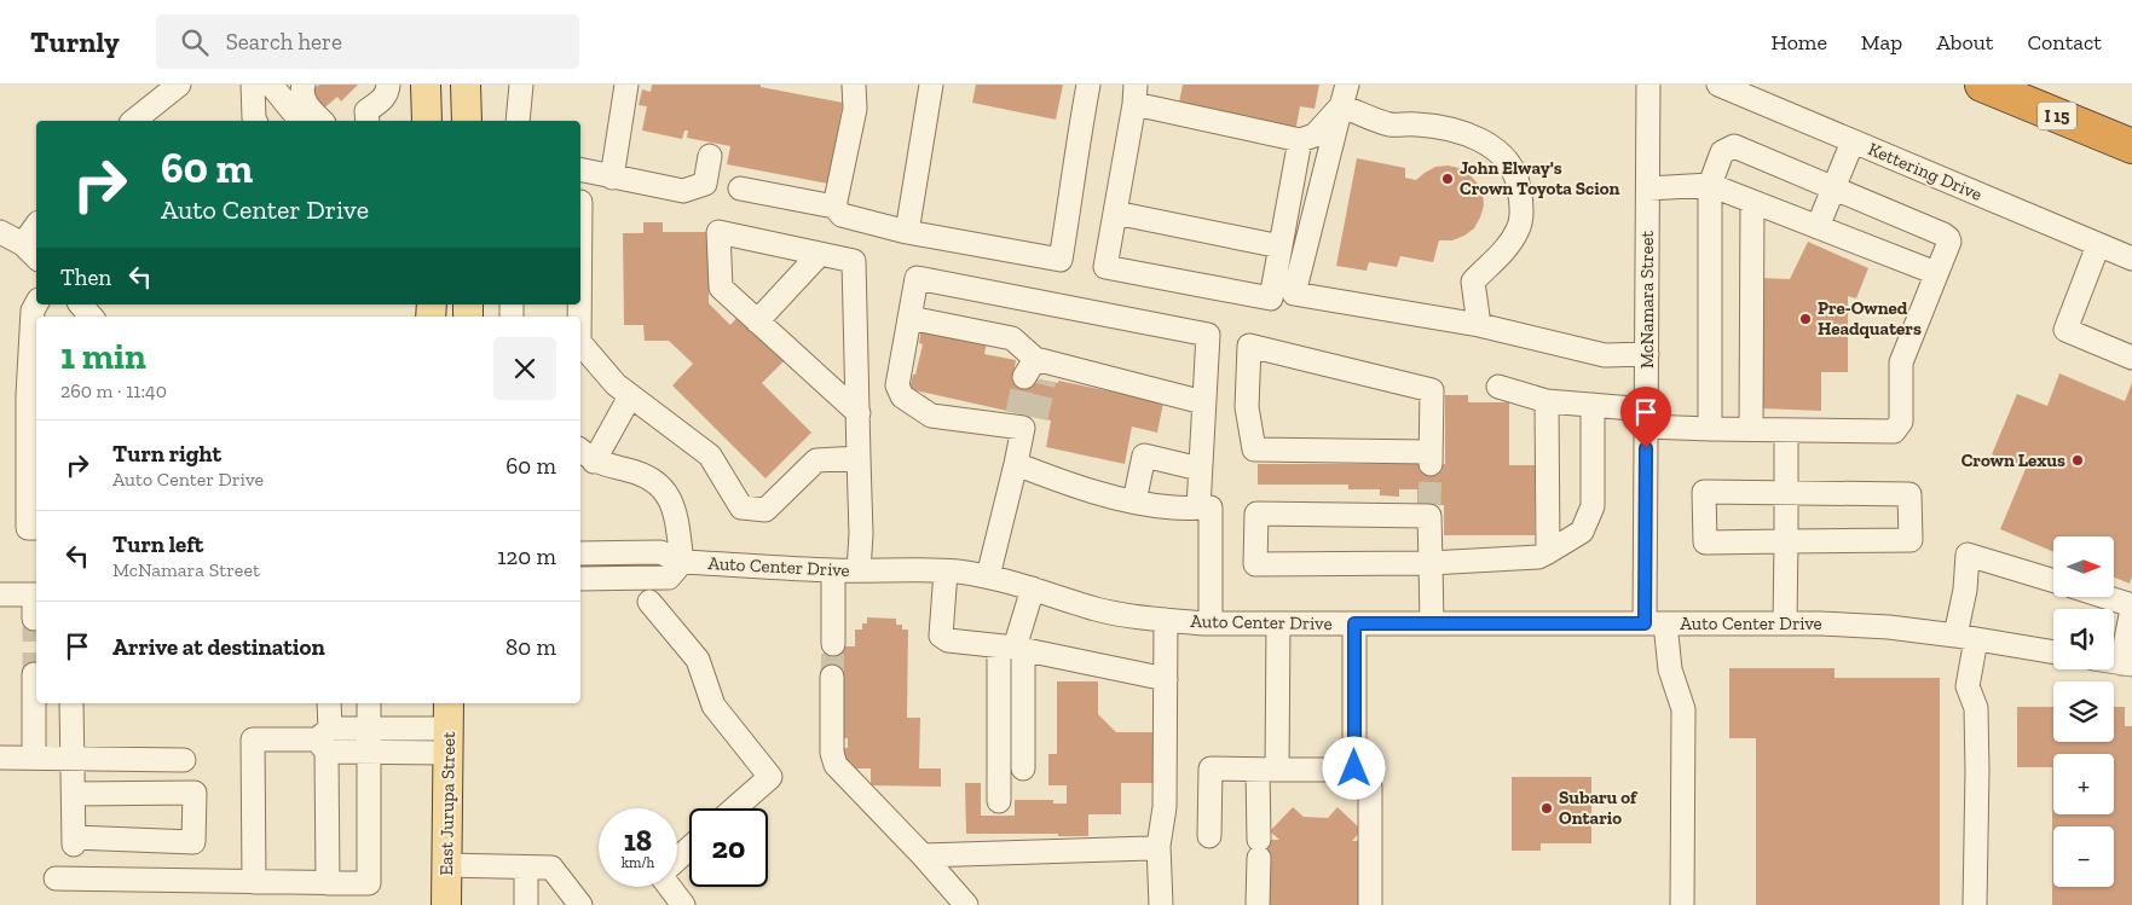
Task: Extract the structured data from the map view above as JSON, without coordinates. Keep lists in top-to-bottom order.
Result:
{
  "streets": {
    "highway": ["I 15"],
    "main road": ["East Jurupa Street"],
    "street": ["Kettering Drive", "McNamara Street", "Auto Center Drive"]
  },
  "crossings": [
    ["McNamara Street", "Auto Center Drive"]
  ],
  "places": [
    "John Elway's Crown Toyota Scion",
    "Pre-Owned Headquaters",
    "Crown Lexus",
    "Subaru of Ontario"
  ],
  "north": "right",
  "page": {
    "header": "Turnly",
    "search": "Search here",
    "nav": [
      "Home",
      "Map",
      "About",
      "Contact"
    ],
    "turn": ["60 m", "Auto Center Drive"],
    "then": "Then",
    "heading": ["1 min", "260 m · 11:40"],
    "list": [
      {
        "name": "Turn right",
        "note": "Auto Center Drive",
        "value": "60 m"
      },
      {
        "name": "Turn left",
        "note": "McNamara Street",
        "value": "120 m"
      },
      {
        "name": "Arrive at destination",
        "value": "80 m"
      }
    ],
    "map_buttons": ["+", "−"],
    "speed": "18 km/h",
    "limit": "20"
  }
}
